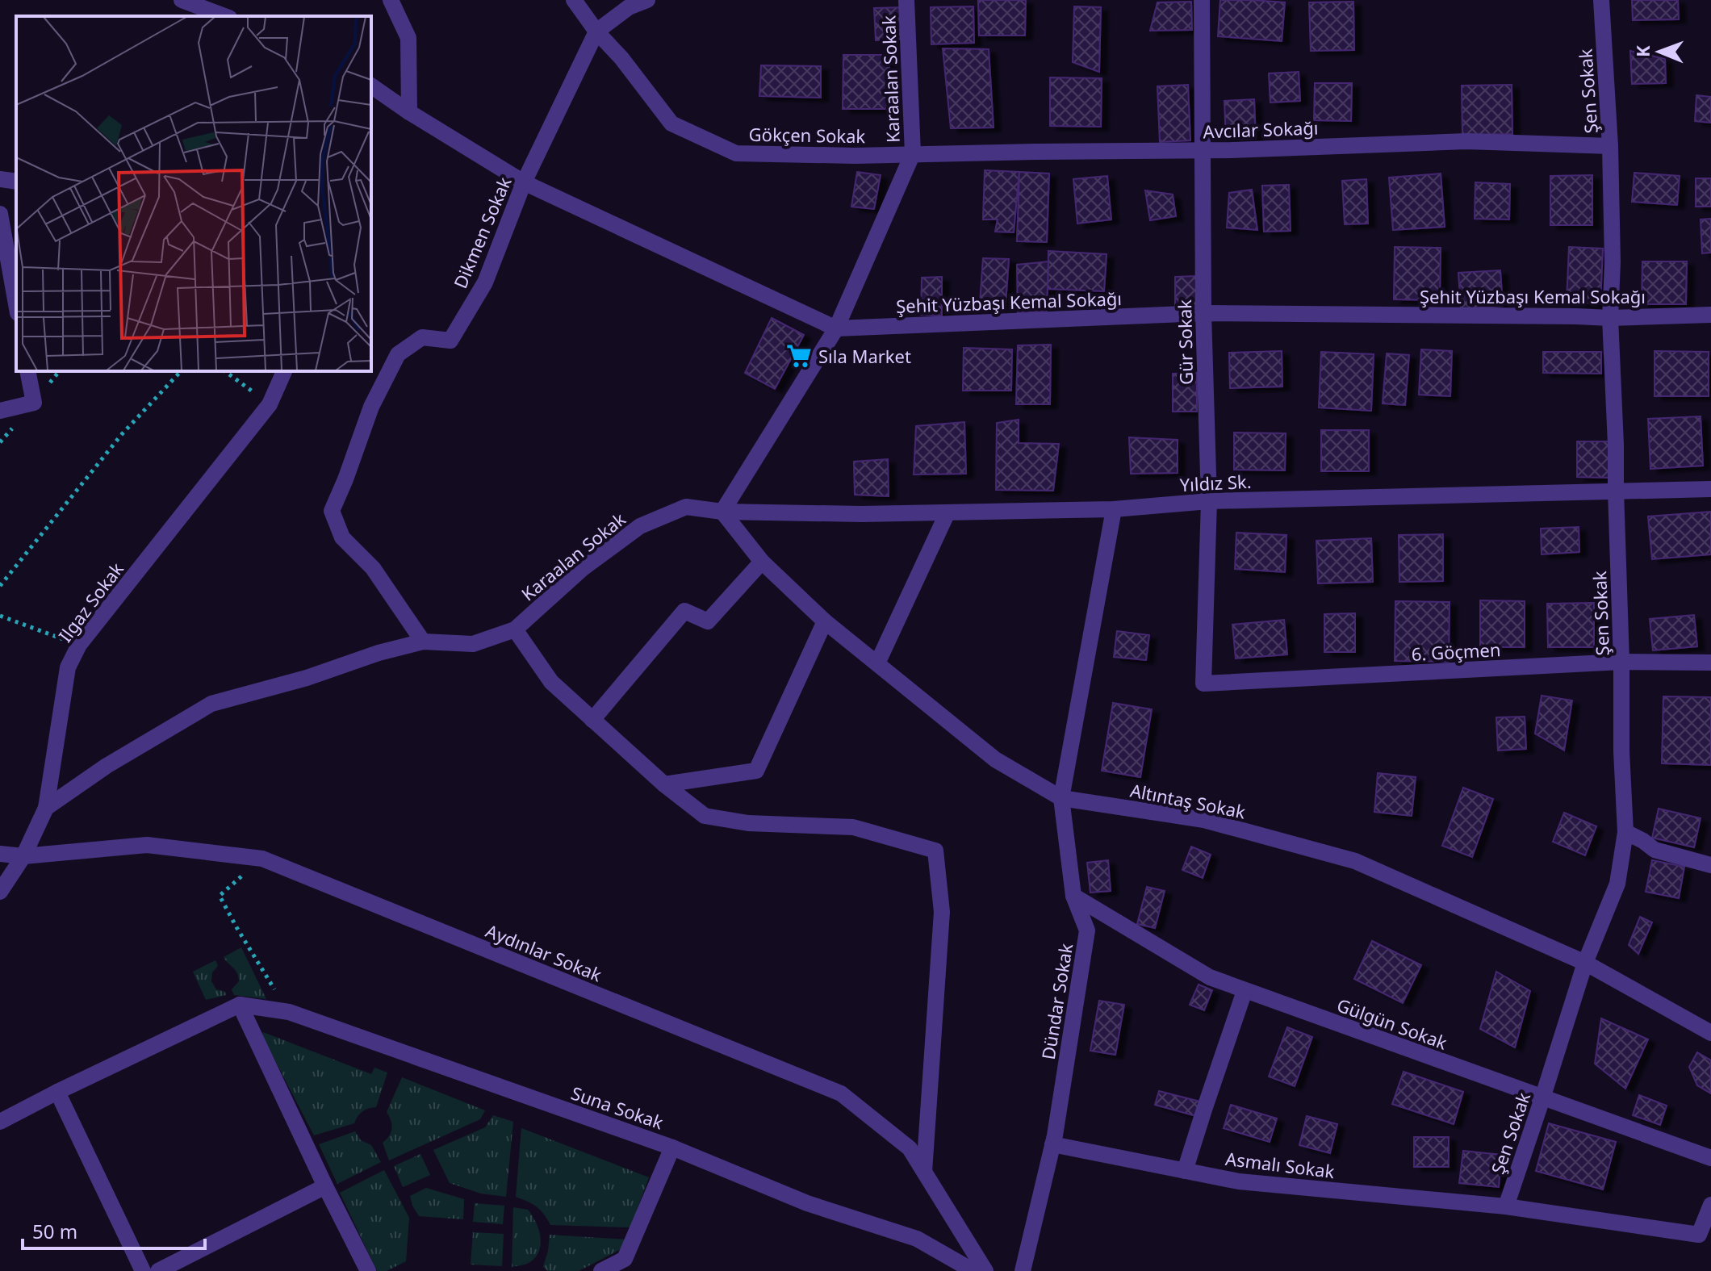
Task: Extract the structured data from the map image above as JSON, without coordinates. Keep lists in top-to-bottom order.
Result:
{
  "streets": {
    "street": [
      "Karaalan Sokak",
      "Şen Sokak",
      "Avcılar Sokağı",
      "Gökçen Sokak",
      "Dikmen Sokak",
      "Şehit Yüzbaşı Kemal Sokağı",
      "Gür Sokak",
      "Yıldız Sk.",
      "Ilgaz Sokak",
      "6. Göçmen",
      "Altıntaş Sokak",
      "Aydınlar Sokak",
      "Dündar Sokak",
      "Gülgün Sokak",
      "Suna Sokak",
      "Asmalı Sokak"
    ]
  },
  "crossings": [
    ["Karaalan Sokak", "Avcılar Sokağı"],
    ["Karaalan Sokak", "Gökçen Sokak"],
    ["Karaalan Sokak", "Dikmen Sokak"],
    ["Karaalan Sokak", "Şehit Yüzbaşı Kemal Sokağı"],
    ["Karaalan Sokak", "Yıldız Sk."],
    ["Karaalan Sokak", "Ilgaz Sokak"],
    ["Karaalan Sokak", "Altıntaş Sokak"],
    ["Şen Sokak", "Avcılar Sokağı"],
    ["Şen Sokak", "Şehit Yüzbaşı Kemal Sokağı"],
    ["Şen Sokak", "Yıldız Sk."],
    ["Şen Sokak", "6. Göçmen"],
    ["Şen Sokak", "Altıntaş Sokak"],
    ["Şen Sokak", "Gülgün Sokak"],
    ["Şen Sokak", "Asmalı Sokak"],
    ["Avcılar Sokağı", "Gökçen Sokak"],
    ["Avcılar Sokağı", "Gür Sokak"],
    ["Gökçen Sokak", "Dikmen Sokak"],
    ["Dikmen Sokak", "Şehit Yüzbaşı Kemal Sokağı"],
    ["Şehit Yüzbaşı Kemal Sokağı", "Gür Sokak"],
    ["Gür Sokak", "Yıldız Sk."],
    ["Gür Sokak", "6. Göçmen"],
    ["Yıldız Sk.", "Altıntaş Sokak"],
    ["Yıldız Sk.", "Dündar Sokak"],
    ["Ilgaz Sokak", "Aydınlar Sokak"],
    ["Altıntaş Sokak", "Dündar Sokak"],
    ["Dündar Sokak", "Gülgün Sokak"],
    ["Dündar Sokak", "Asmalı Sokak"]
  ],
  "places": {
    "supermarket": ["Sıla Market"]
  },
  "scale_bar": "50 m",
  "north": "left"
}
